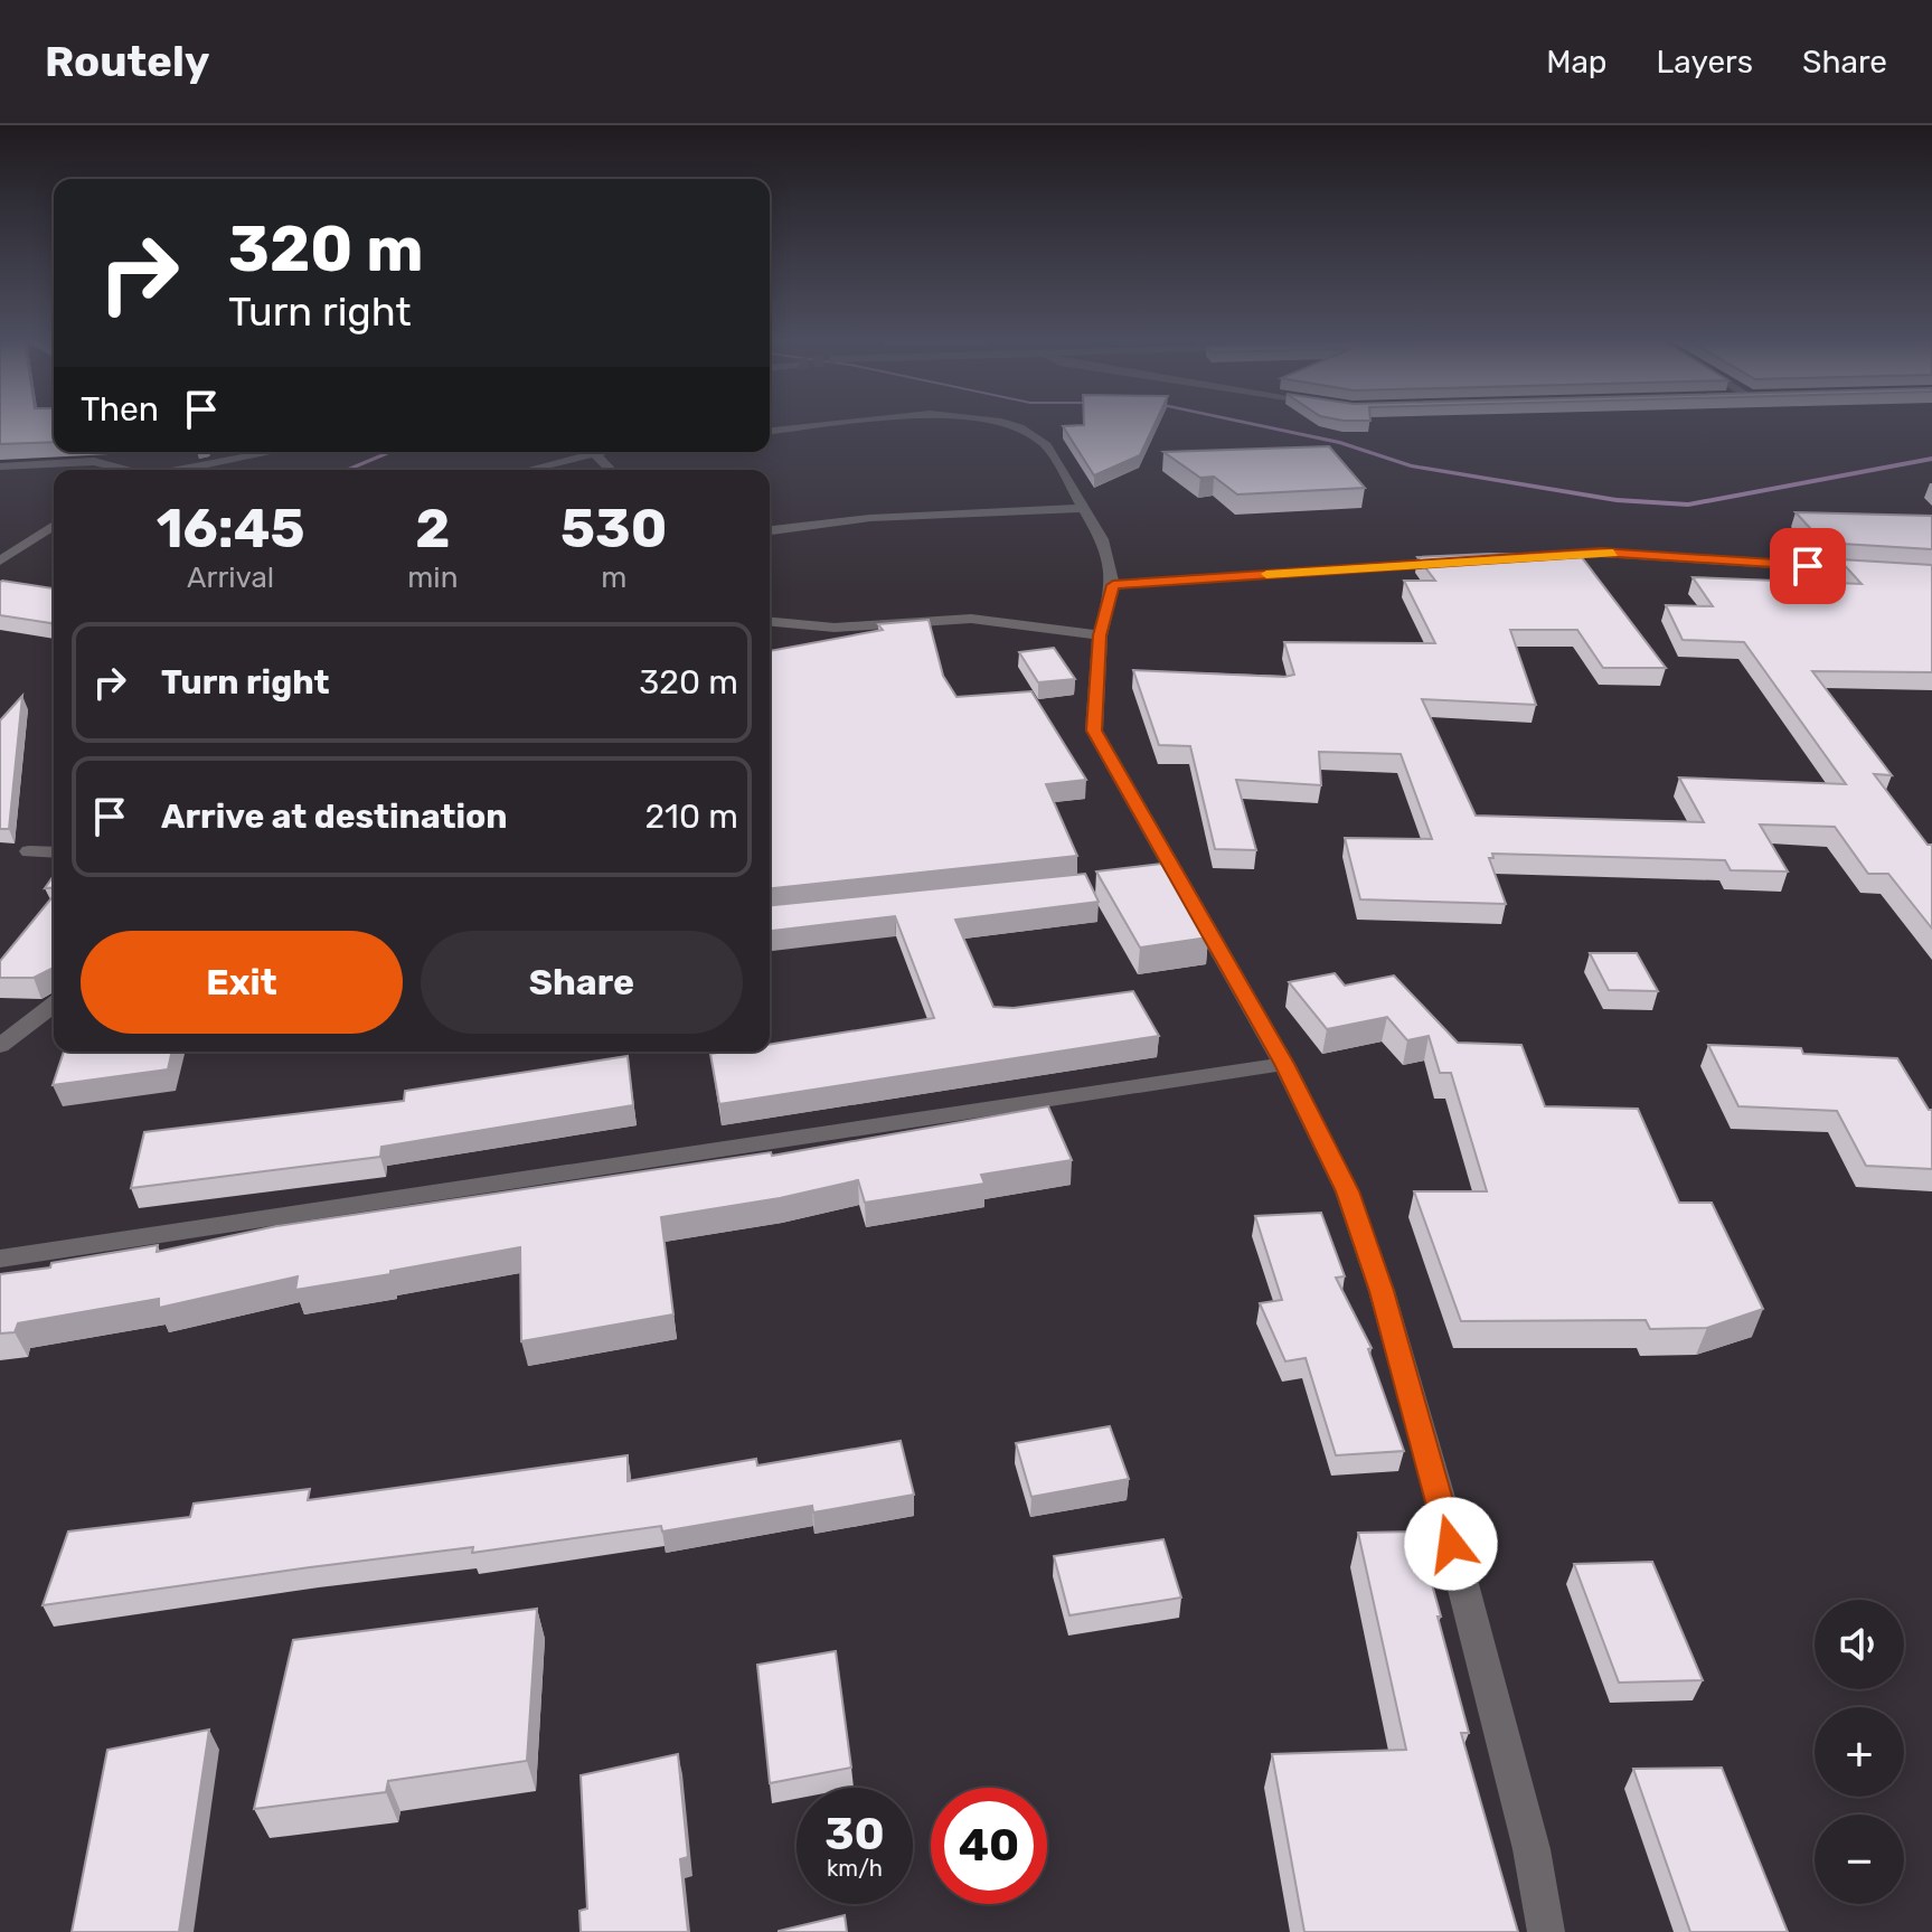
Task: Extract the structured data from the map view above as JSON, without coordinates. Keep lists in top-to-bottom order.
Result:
{
  "page": {
    "header": "Routely",
    "nav": ["Map", "Layers", "Share"],
    "turn": ["320 m", "Turn right"],
    "then": "Then",
    "eta": [
      "16:45",
      "Arrival",
      "2",
      "min",
      "530",
      "m"
    ],
    "list": [
      {
        "name": "Turn right",
        "value": "320 m"
      },
      {
        "name": "Arrive at destination",
        "value": "210 m"
      }
    ],
    "buttons": ["Exit", "Share"],
    "map_buttons": ["+", "−"],
    "speed": "30 km/h",
    "limit": "40"
  }
}
